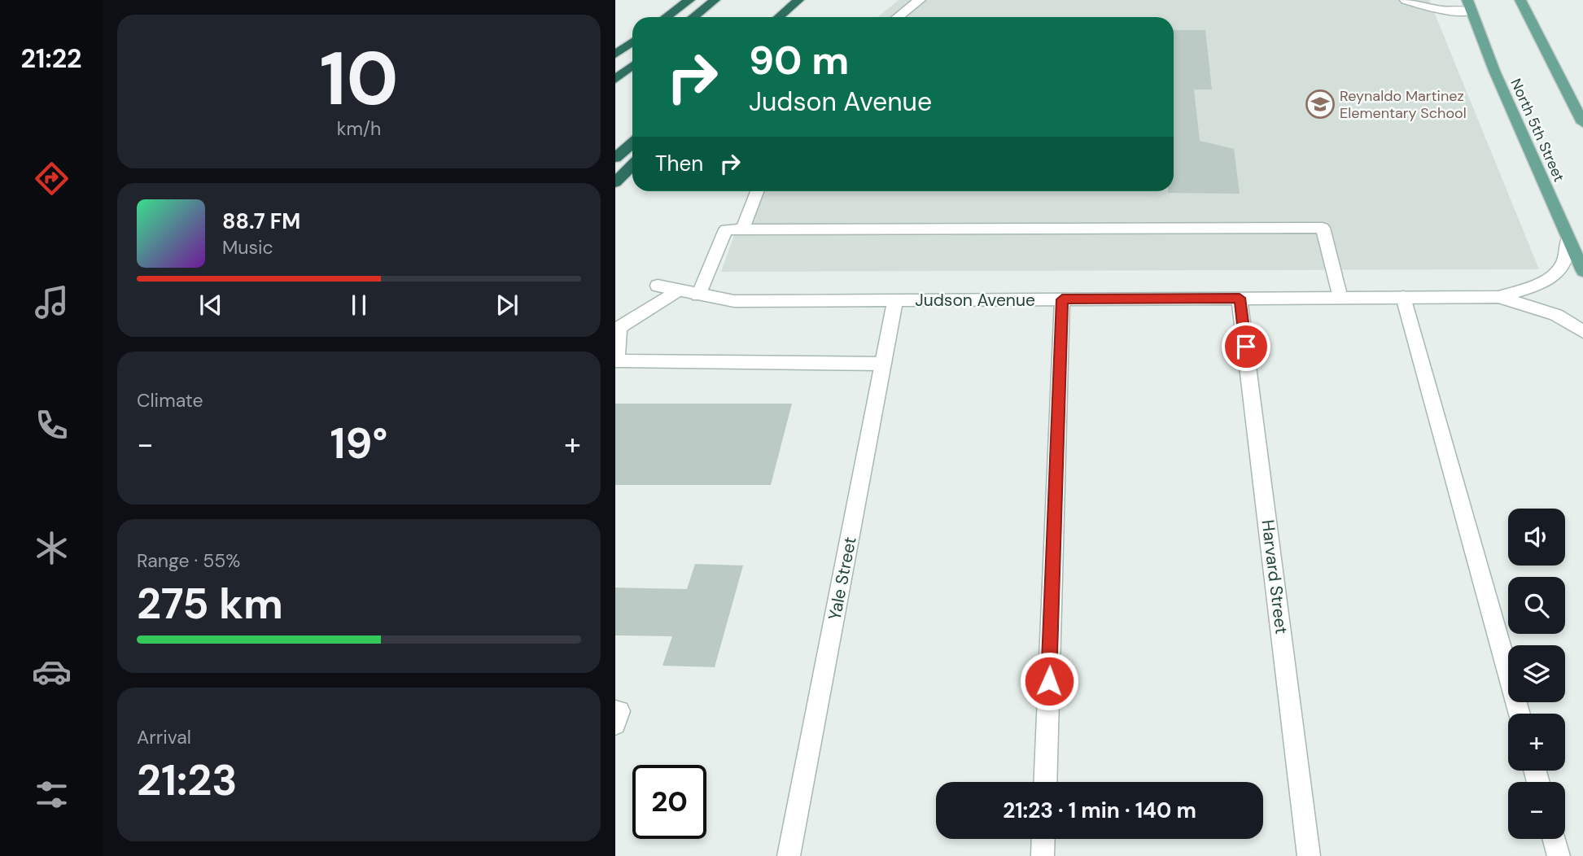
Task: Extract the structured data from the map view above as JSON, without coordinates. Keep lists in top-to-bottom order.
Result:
{
  "streets": {
    "main road": ["North 5th Street"],
    "street": ["Judson Avenue", "Harvard Street", "Yale Street"]
  },
  "crossings": [
    ["North 5th Street", "Judson Avenue"],
    ["Judson Avenue", "Harvard Street"],
    ["Judson Avenue", "Yale Street"]
  ],
  "places": {
    "school or university": ["Reynaldo Martinez Elementary School"]
  },
  "page": {
    "tabs": "21:22",
    "tile": [
      ["10", "km/h"],
      "Climate",
      ["Range · 55%", "275 km"],
      ["Arrival", "21:23"]
    ],
    "turn": ["90 m", "Judson Avenue"],
    "then": "Then",
    "song": ["88.7 FM", "Music"],
    "heat": ["−", "19°", "+"],
    "map_buttons": ["+", "−"],
    "limit": "20",
    "trip": "21:23 · 1 min · 140 m"
  }
}
